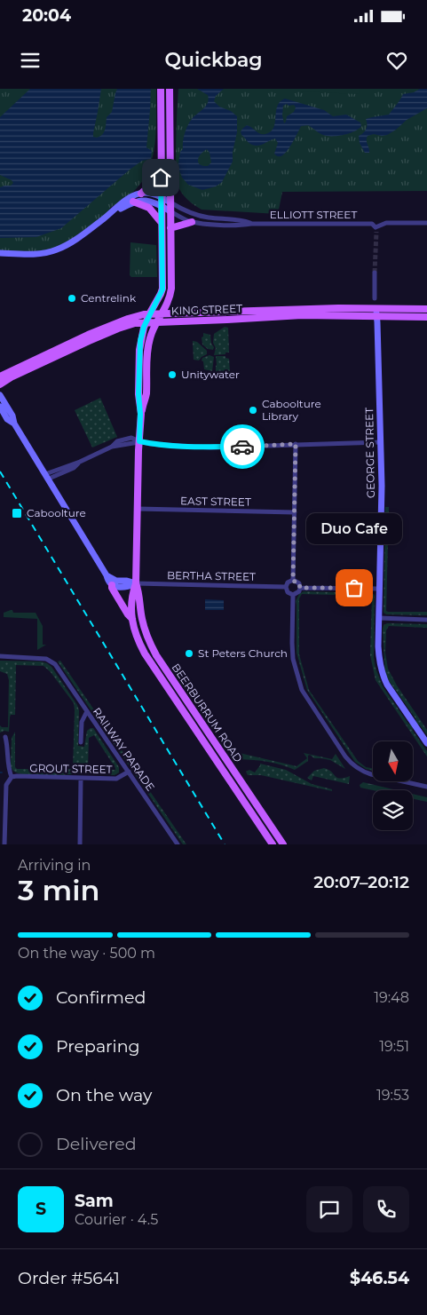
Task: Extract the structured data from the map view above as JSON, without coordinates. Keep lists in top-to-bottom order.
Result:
{
  "streets": {
    "main road": ["KING STREET", "BEERBURRUM ROAD"],
    "street": [
      "ELLIOTT STREET",
      "GEORGE STREET",
      "EAST STREET",
      "BERTHA STREET",
      "RAILWAY PARADE",
      "GROUT STREET"
    ]
  },
  "crossings": [
    ["ELLIOTT STREET", "BEERBURRUM ROAD"],
    ["KING STREET", "GEORGE STREET"],
    ["KING STREET", "BEERBURRUM ROAD"],
    ["EAST STREET", "BEERBURRUM ROAD"],
    ["BERTHA STREET", "BEERBURRUM ROAD"],
    ["RAILWAY PARADE", "GROUT STREET"]
  ],
  "places": {
    "other": [
      "Centrelink",
      "Unitywater",
      "Caboolture Library",
      "Duo Cafe",
      "St Peters Church"
    ],
    "transit": ["Caboolture"]
  },
  "north": "bottom",
  "page": {
    "status": "20:04",
    "header": "Quickbag",
    "bubble": "Duo Cafe",
    "heading": ["3 min", "Arriving in", "20:07–20:12"],
    "panel": [
      "Sam",
      "Courier · 4.5",
      "Order #5641",
      "$46.54"
    ],
    "bar": "On the way · 500 m",
    "list": [
      ["Confirmed", "19:48"],
      ["Preparing", "19:51"],
      ["On the way", "19:53"],
      "Delivered"
    ],
    "round": "S"
  }
}
